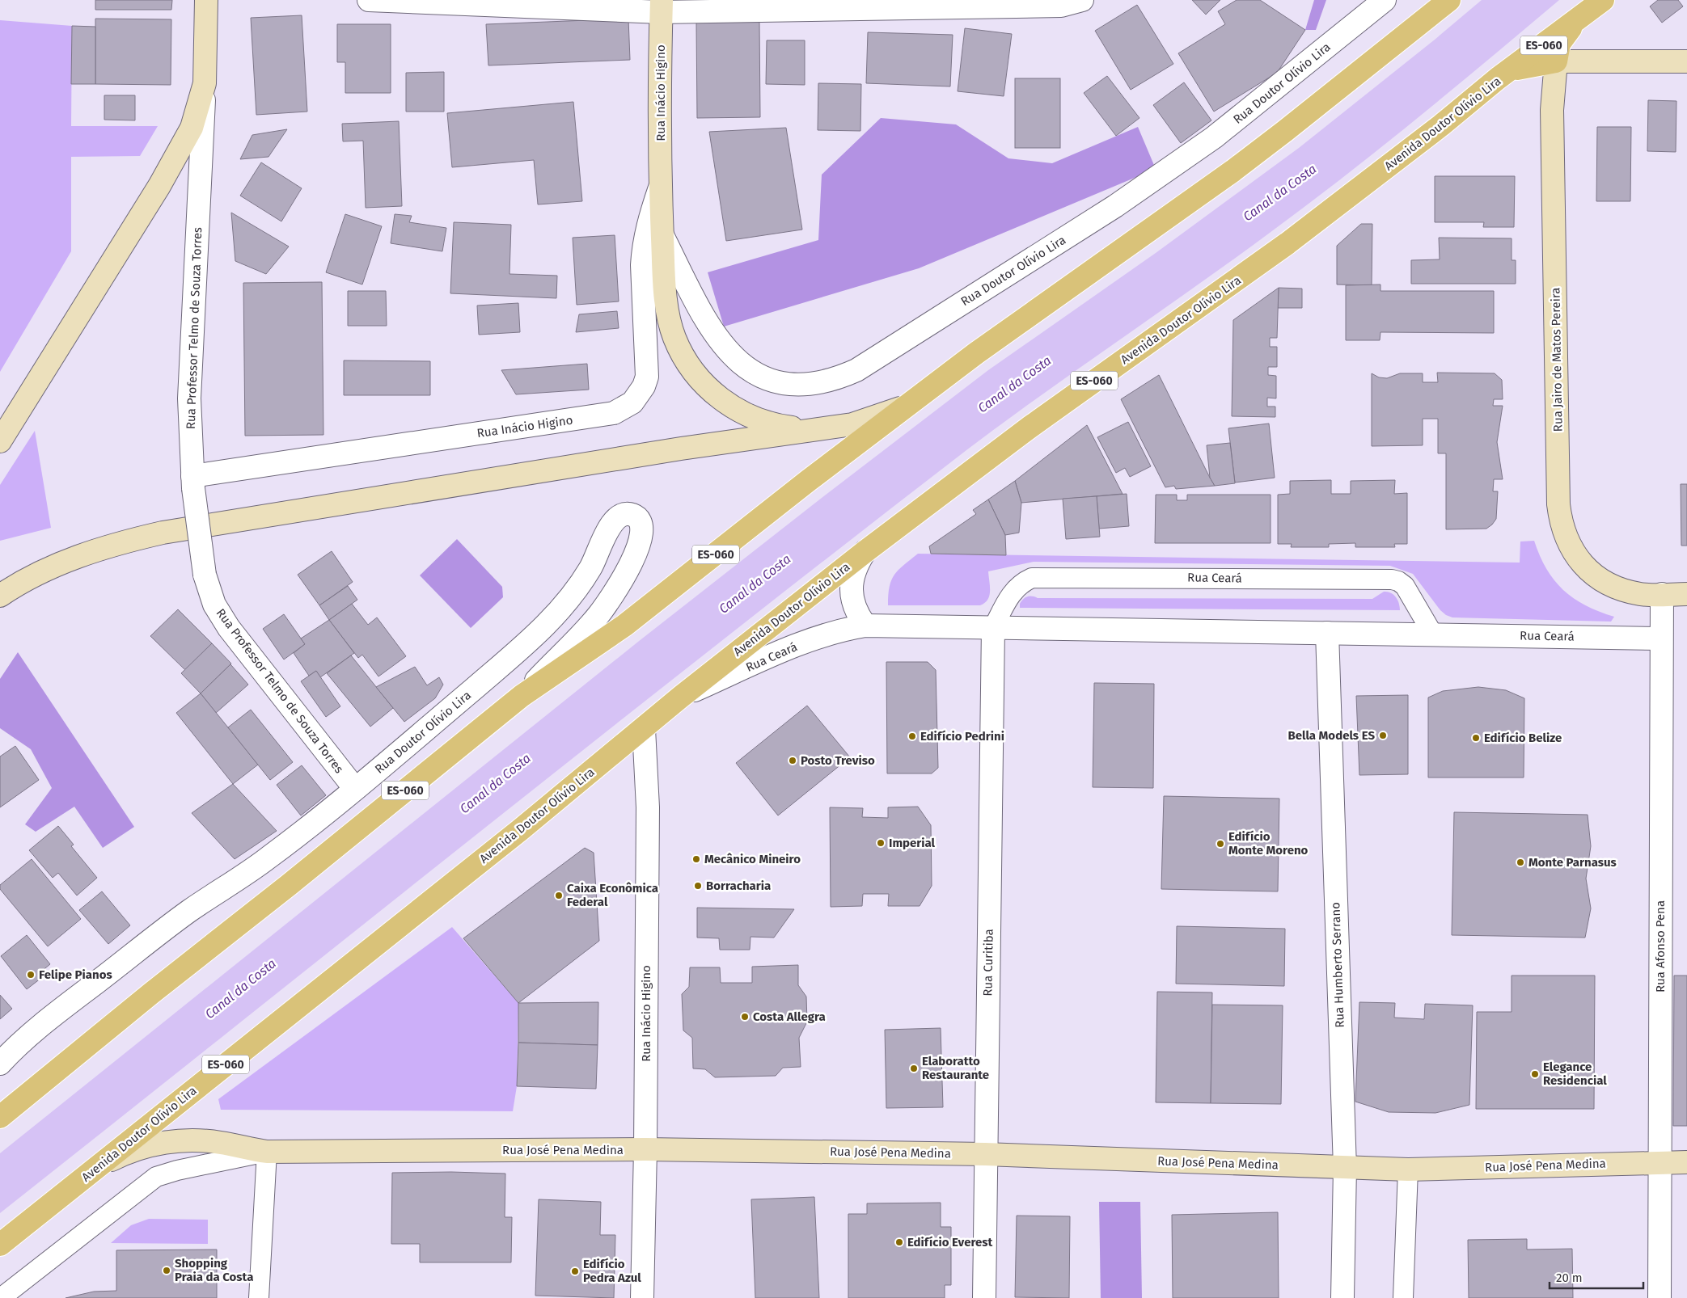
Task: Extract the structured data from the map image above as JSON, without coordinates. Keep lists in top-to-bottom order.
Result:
{
  "streets": {
    "main road": ["ES-060", "Avenida Doutor Olívio Lira"],
    "street": [
      "Rua Doutor Olívio Lira",
      "Rua Inácio Higino",
      "Rua Professor Telmo de Souza Torres",
      "Rua Jairo de Matos Pereira",
      "Rua Ceará",
      "Rua Afonso Pena",
      "Rua Curitiba",
      "Rua Humberto Serrano",
      "Rua José Pena Medina"
    ]
  },
  "crossings": [
    ["ES-060", "Rua Doutor Olívio Lira"],
    ["Rua Doutor Olívio Lira", "Rua Inácio Higino"],
    ["Rua Doutor Olívio Lira", "Rua Professor Telmo de Souza Torres"],
    ["Rua Inácio Higino", "Avenida Doutor Olívio Lira"],
    ["Rua Inácio Higino", "Rua Professor Telmo de Souza Torres"],
    ["Rua Inácio Higino", "Rua José Pena Medina"],
    ["Avenida Doutor Olívio Lira", "Rua Ceará"],
    ["Avenida Doutor Olívio Lira", "Rua José Pena Medina"],
    ["Rua Jairo de Matos Pereira", "Rua Afonso Pena"],
    ["Rua Ceará", "Rua Afonso Pena"],
    ["Rua Ceará", "Rua Curitiba"],
    ["Rua Ceará", "Rua Humberto Serrano"],
    ["Rua Afonso Pena", "Rua José Pena Medina"],
    ["Rua Curitiba", "Rua José Pena Medina"],
    ["Rua Humberto Serrano", "Rua José Pena Medina"]
  ],
  "water": ["Canal da Costa"],
  "places": [
    "Bella Models ES",
    "Edifício Pedrini",
    "Edifício Belize",
    "Posto Treviso",
    "Imperial",
    "Edifício Monte Moreno",
    "Mecânico Mineiro",
    "Monte Parnasus",
    "Borracharia",
    "Caixa Econômica Federal",
    "Felipe Pianos",
    "Costa Allegra",
    "Elaboratto Restaurante",
    "Elegance Residencial",
    "Edifício Everest",
    "Shopping Praia da Costa",
    "Edifício Pedra Azul"
  ],
  "scale_bar": "20 m"
}
